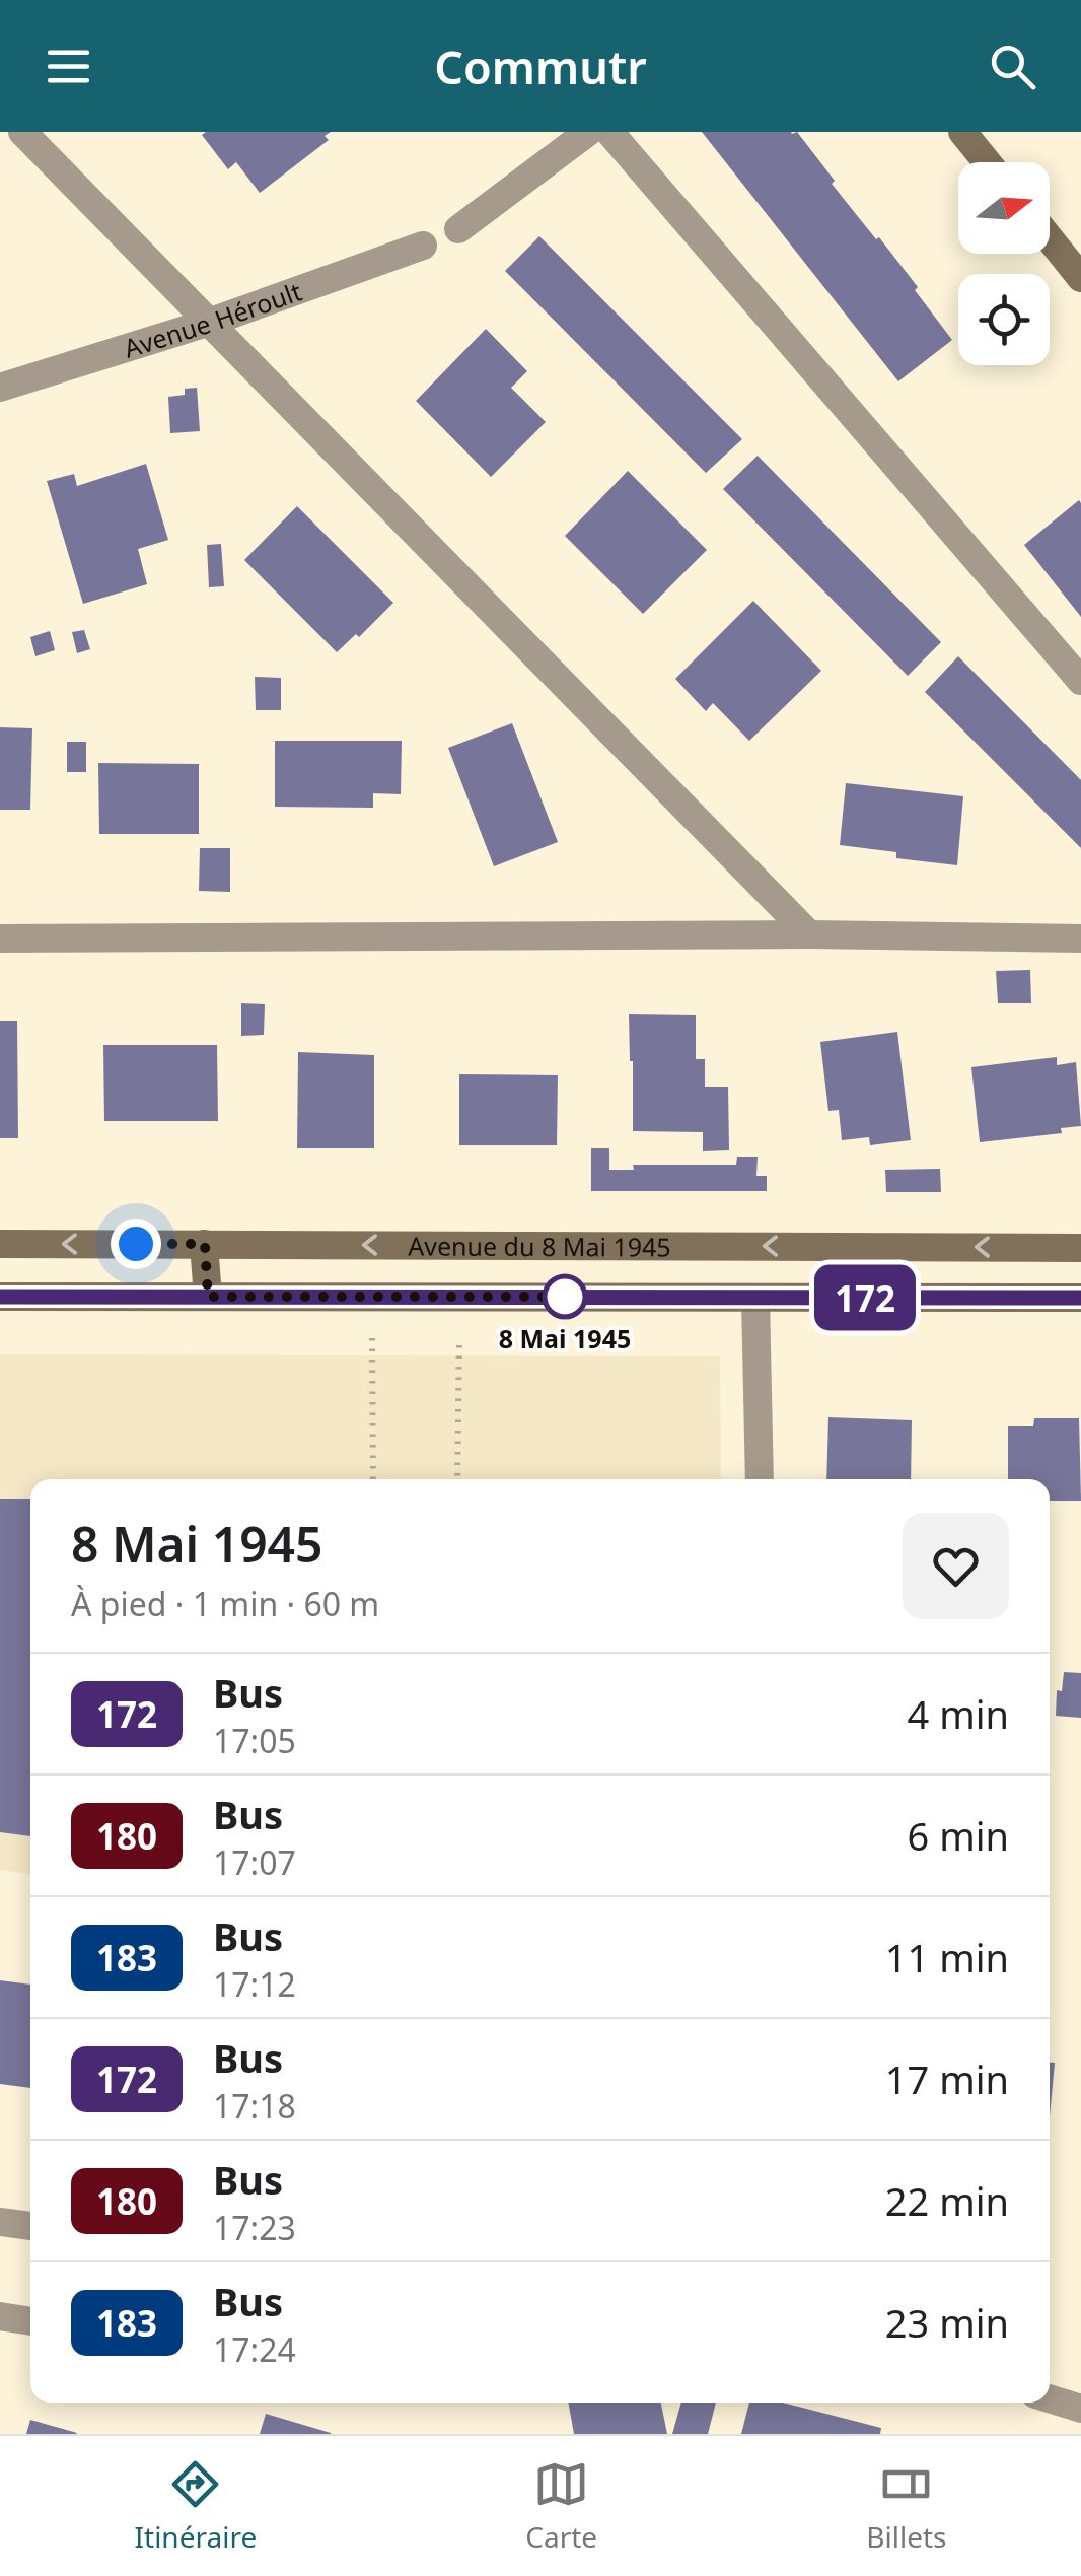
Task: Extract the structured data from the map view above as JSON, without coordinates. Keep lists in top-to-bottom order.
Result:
{
  "streets": {
    "main road": ["Avenue du 8 Mai 1945"],
    "street": ["Avenue Héroult"]
  },
  "places": ["8 Mai 1945"],
  "lines": ["bus line 172"],
  "north": "right",
  "page": {
    "header": "Commutr",
    "on_map": "172",
    "heading": ["8 Mai 1945", "À pied · 1 min · 60 m"],
    "list": [
      {
        "mark": "172",
        "name": "Bus",
        "note": "17:05",
        "value": "4 min"
      },
      {
        "mark": "180",
        "name": "Bus",
        "note": "17:07",
        "value": "6 min"
      },
      {
        "mark": "183",
        "name": "Bus",
        "note": "17:12",
        "value": "11 min"
      },
      {
        "mark": "172",
        "name": "Bus",
        "note": "17:18",
        "value": "17 min"
      },
      {
        "mark": "180",
        "name": "Bus",
        "note": "17:23",
        "value": "22 min"
      },
      {
        "mark": "183",
        "name": "Bus",
        "note": "17:24",
        "value": "23 min"
      }
    ],
    "tabs": ["Itinéraire", "Carte", "Billets"]
  }
}
